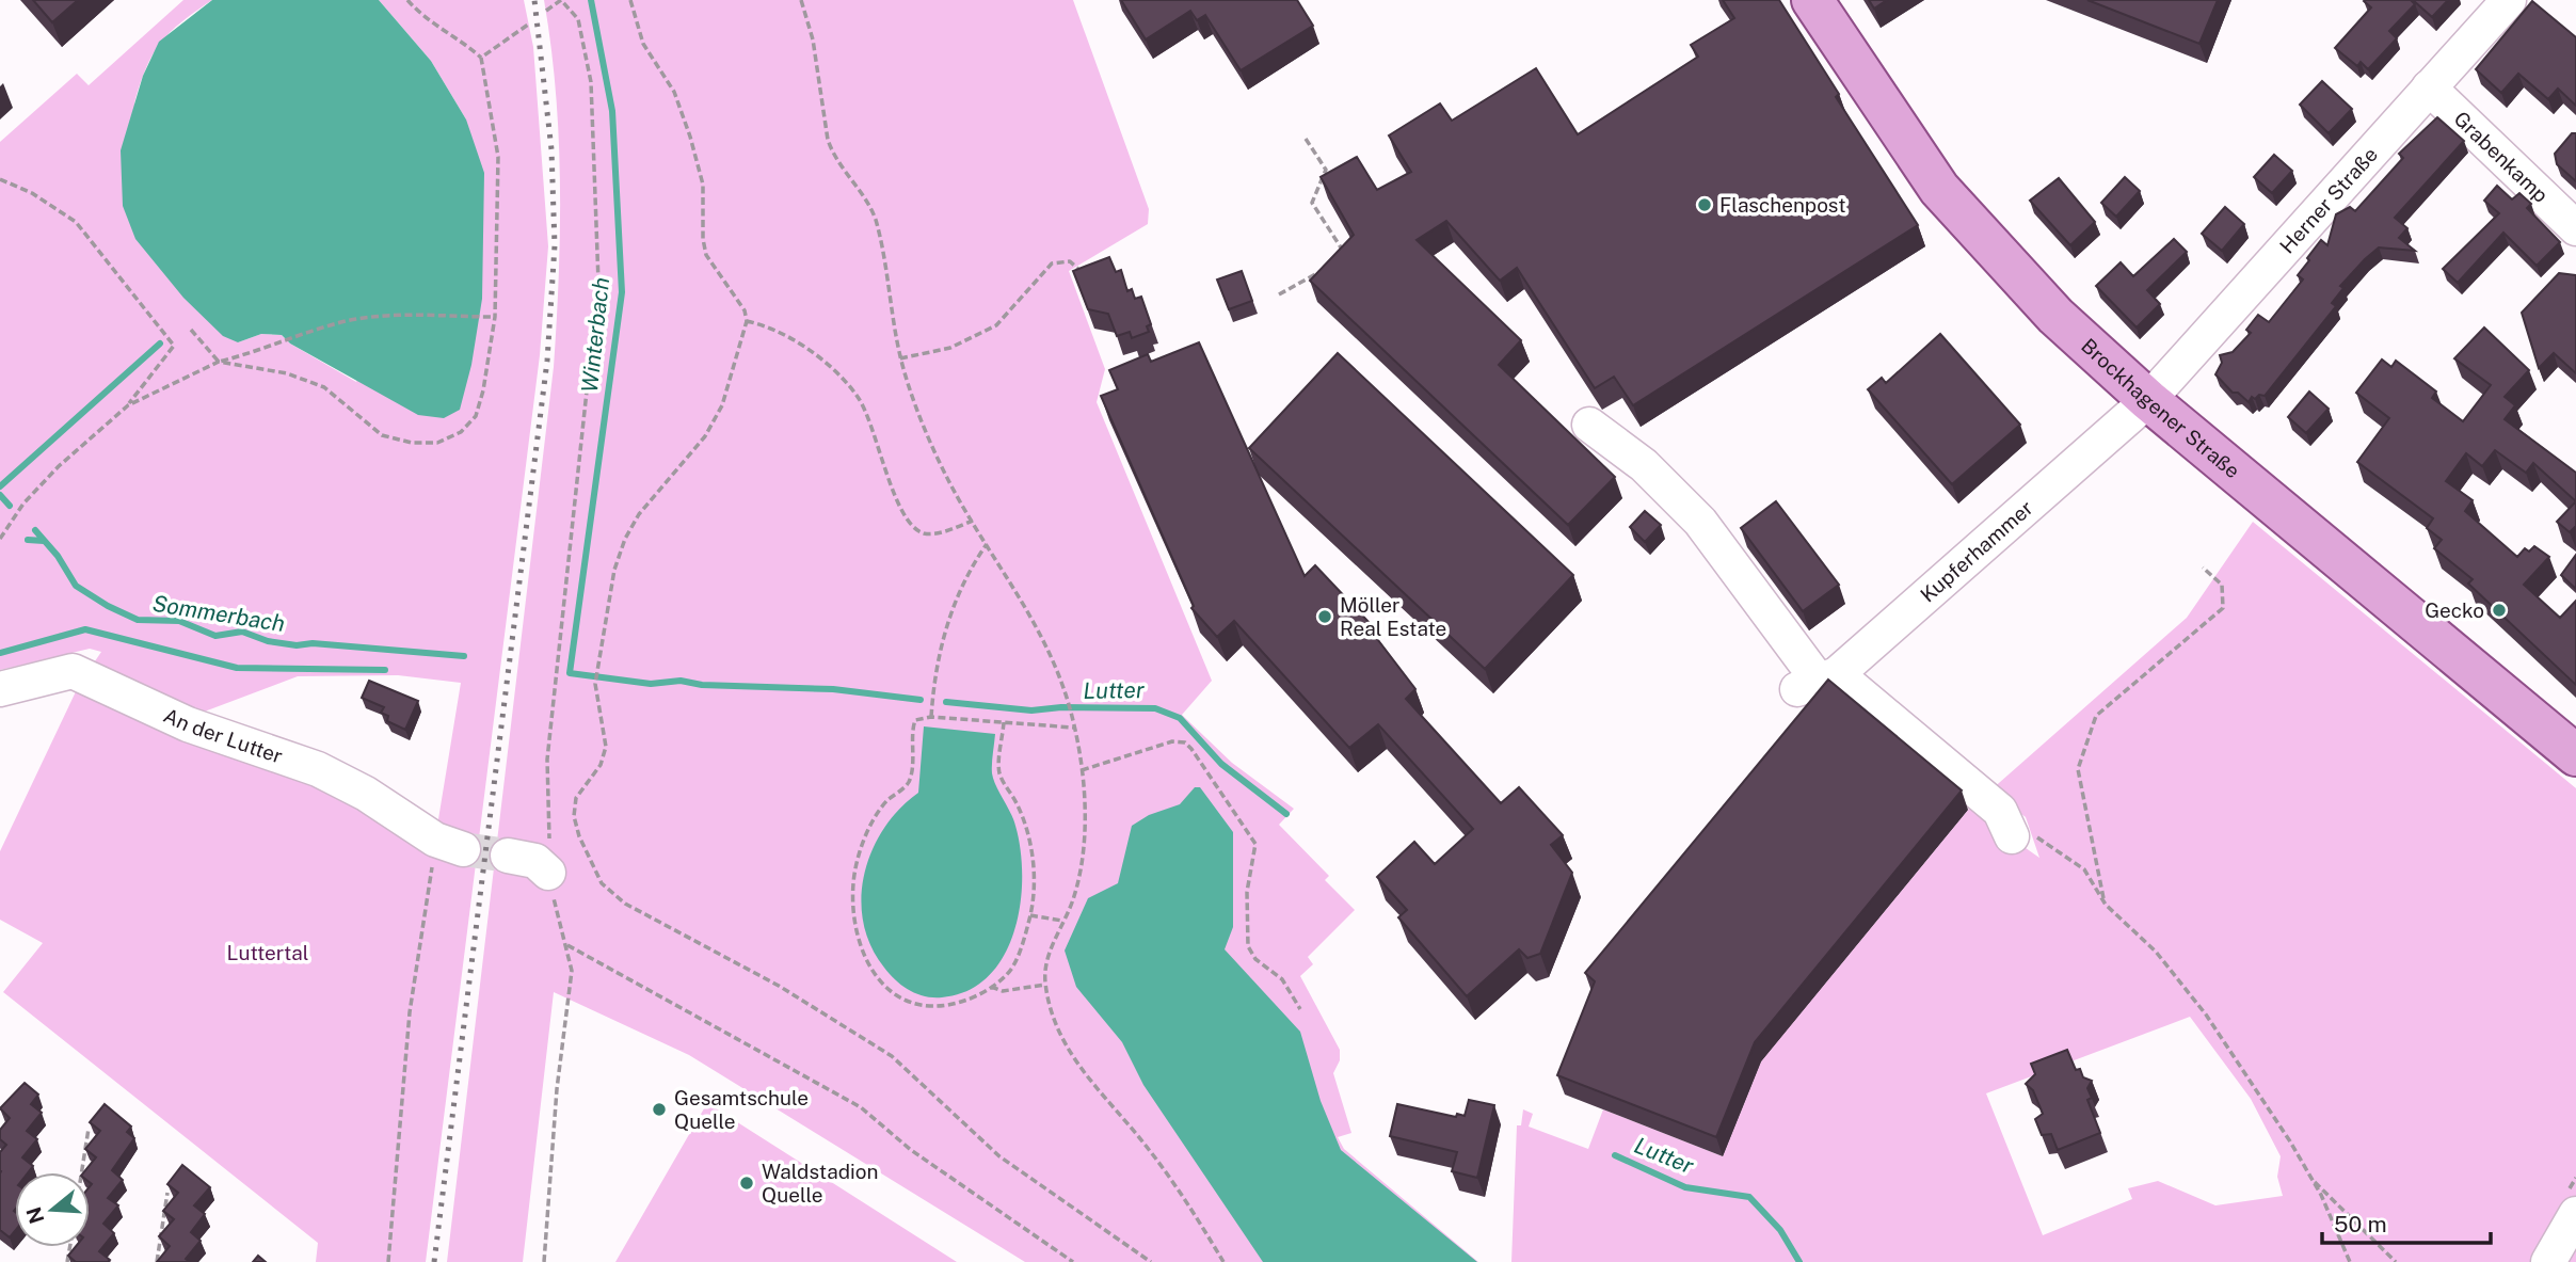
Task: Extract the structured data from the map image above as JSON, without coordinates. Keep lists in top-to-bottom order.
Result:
{
  "streets": {
    "main road": ["Brockhagener Straße"],
    "street": [
      "Grabenkamp",
      "Herner Straße",
      "Kupferhammer",
      "An der Lutter"
    ]
  },
  "crossings": [
    ["Grabenkamp", "Herner Straße"],
    ["Herner Straße", "Brockhagener Straße"],
    ["Herner Straße", "Kupferhammer"],
    ["Brockhagener Straße", "Kupferhammer"]
  ],
  "water": ["Winterbach", "Sommerbach", "Lutter"],
  "parks": ["Luttertal"],
  "places": [
    "Flaschenpost",
    "Gecko",
    "Möller Real Estate",
    "Gesamtschule Quelle",
    "Waldstadion Quelle"
  ],
  "scale_bar": "50 m",
  "north": "left"
}
